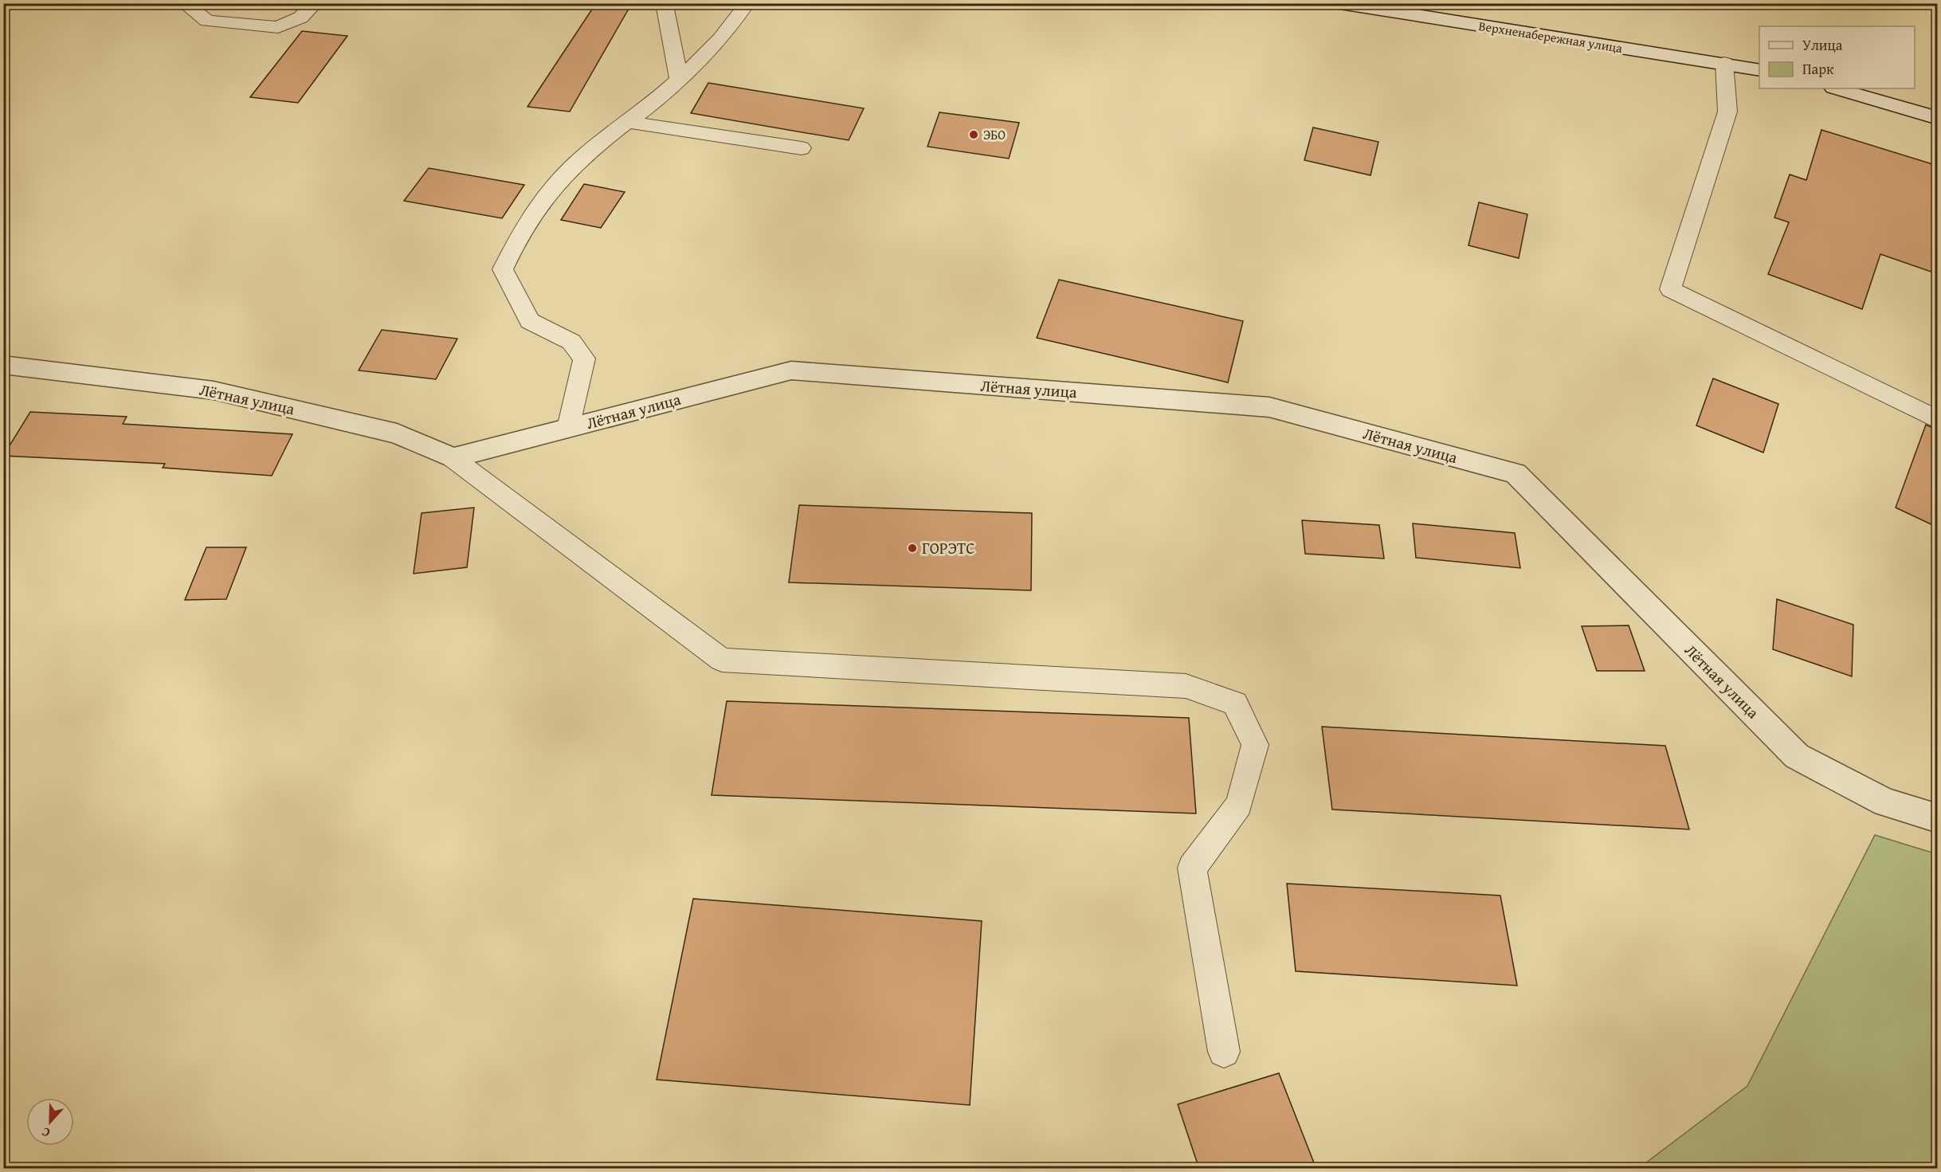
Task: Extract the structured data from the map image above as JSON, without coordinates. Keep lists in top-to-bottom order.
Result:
{
  "streets": {
    "street": ["Верхненабережная улица", "Лётная улица"]
  },
  "places": ["ЭБО", "ГОРЭТС"],
  "legend": ["Улица", "Парк"],
  "north": "bottom"
}
